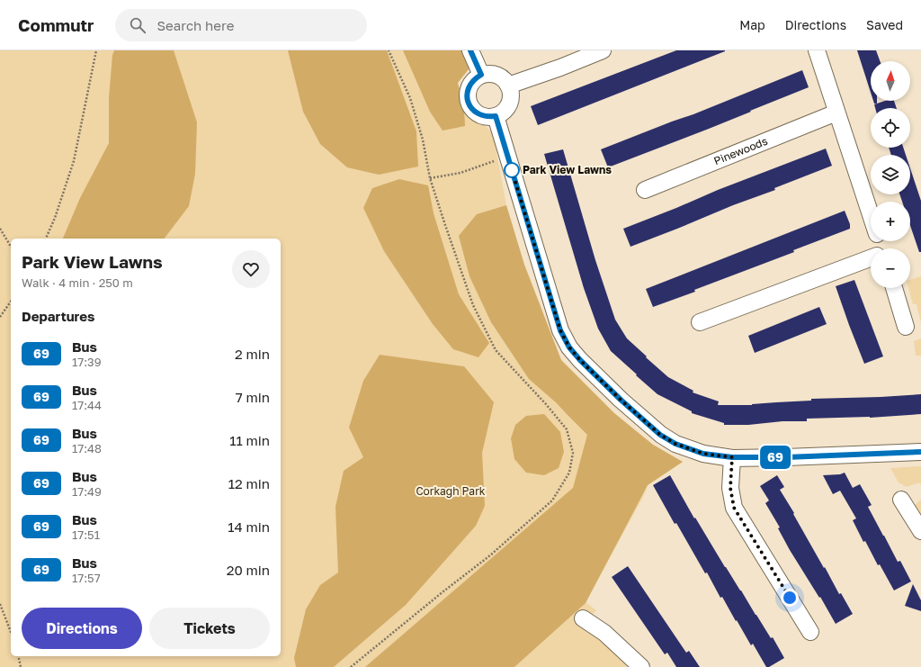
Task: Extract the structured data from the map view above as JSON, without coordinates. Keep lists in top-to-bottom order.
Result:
{
  "streets": {
    "street": ["Pinewoods"]
  },
  "parks": ["Corkagh Park"],
  "places": ["Park View Lawns"],
  "lines": ["bus line 69"],
  "north": "top",
  "page": {
    "header": "Commutr",
    "search": "Search here",
    "nav": ["Map", "Directions", "Saved"],
    "on_map": "69",
    "map_buttons": ["+", "−"],
    "heading": [
      ["Park View Lawns", "Walk · 4 min · 250 m"],
      "Departures"
    ],
    "list": [
      {
        "mark": "69",
        "name": "Bus",
        "note": "17:39",
        "value": "2 min"
      },
      {
        "mark": "69",
        "name": "Bus",
        "note": "17:44",
        "value": "7 min"
      },
      {
        "mark": "69",
        "name": "Bus",
        "note": "17:48",
        "value": "11 min"
      },
      {
        "mark": "69",
        "name": "Bus",
        "note": "17:49",
        "value": "12 min"
      },
      {
        "mark": "69",
        "name": "Bus",
        "note": "17:51",
        "value": "14 min"
      },
      {
        "mark": "69",
        "name": "Bus",
        "note": "17:57",
        "value": "20 min"
      }
    ],
    "buttons": ["Directions", "Tickets"]
  }
}
